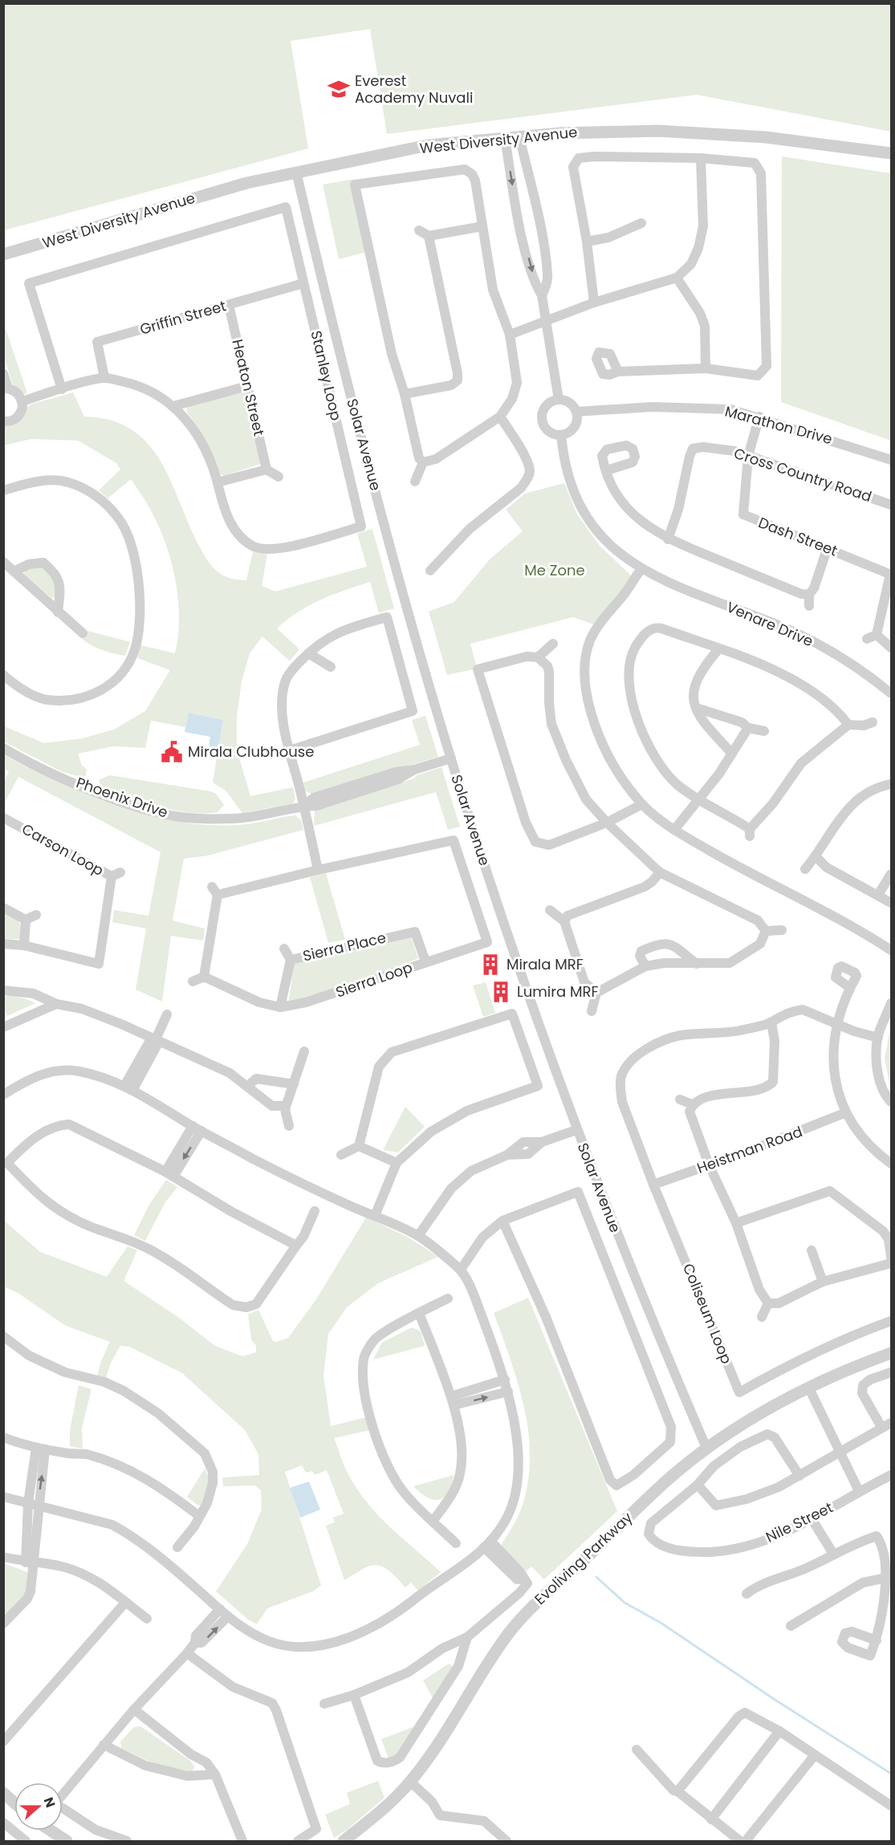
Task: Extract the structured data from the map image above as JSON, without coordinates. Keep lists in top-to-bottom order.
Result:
{
  "streets": {
    "street": [
      "West Diversity Avenue",
      "Griffin Street",
      "Stanley Loop",
      "Heaton Street",
      "Marathon Drive",
      "Solar Avenue",
      "Cross Country Road",
      "Dash Street",
      "Venare Drive",
      "Phoenix Drive",
      "Carson Loop",
      "Sierra Place",
      "Sierra Loop",
      "Heistman Road",
      "Coliseum Loop",
      "Nile Street",
      "Evoliving Parkway"
    ]
  },
  "crossings": [
    ["West Diversity Avenue", "Solar Avenue"],
    ["Griffin Street", "Stanley Loop"],
    ["Griffin Street", "Heaton Street"],
    ["Marathon Drive", "Dash Street"],
    ["Marathon Drive", "Venare Drive"],
    ["Solar Avenue", "Phoenix Drive"],
    ["Solar Avenue", "Evoliving Parkway"],
    ["Cross Country Road", "Dash Street"],
    ["Sierra Place", "Sierra Loop"],
    ["Heistman Road", "Coliseum Loop"]
  ],
  "parks": ["Me Zone"],
  "places": {
    "school or university": ["Everest Academy Nuvali"],
    "public building": ["Mirala Clubhouse"],
    "building": ["Mirala MRF", "Lumira MRF"]
  },
  "north": "right"
}
